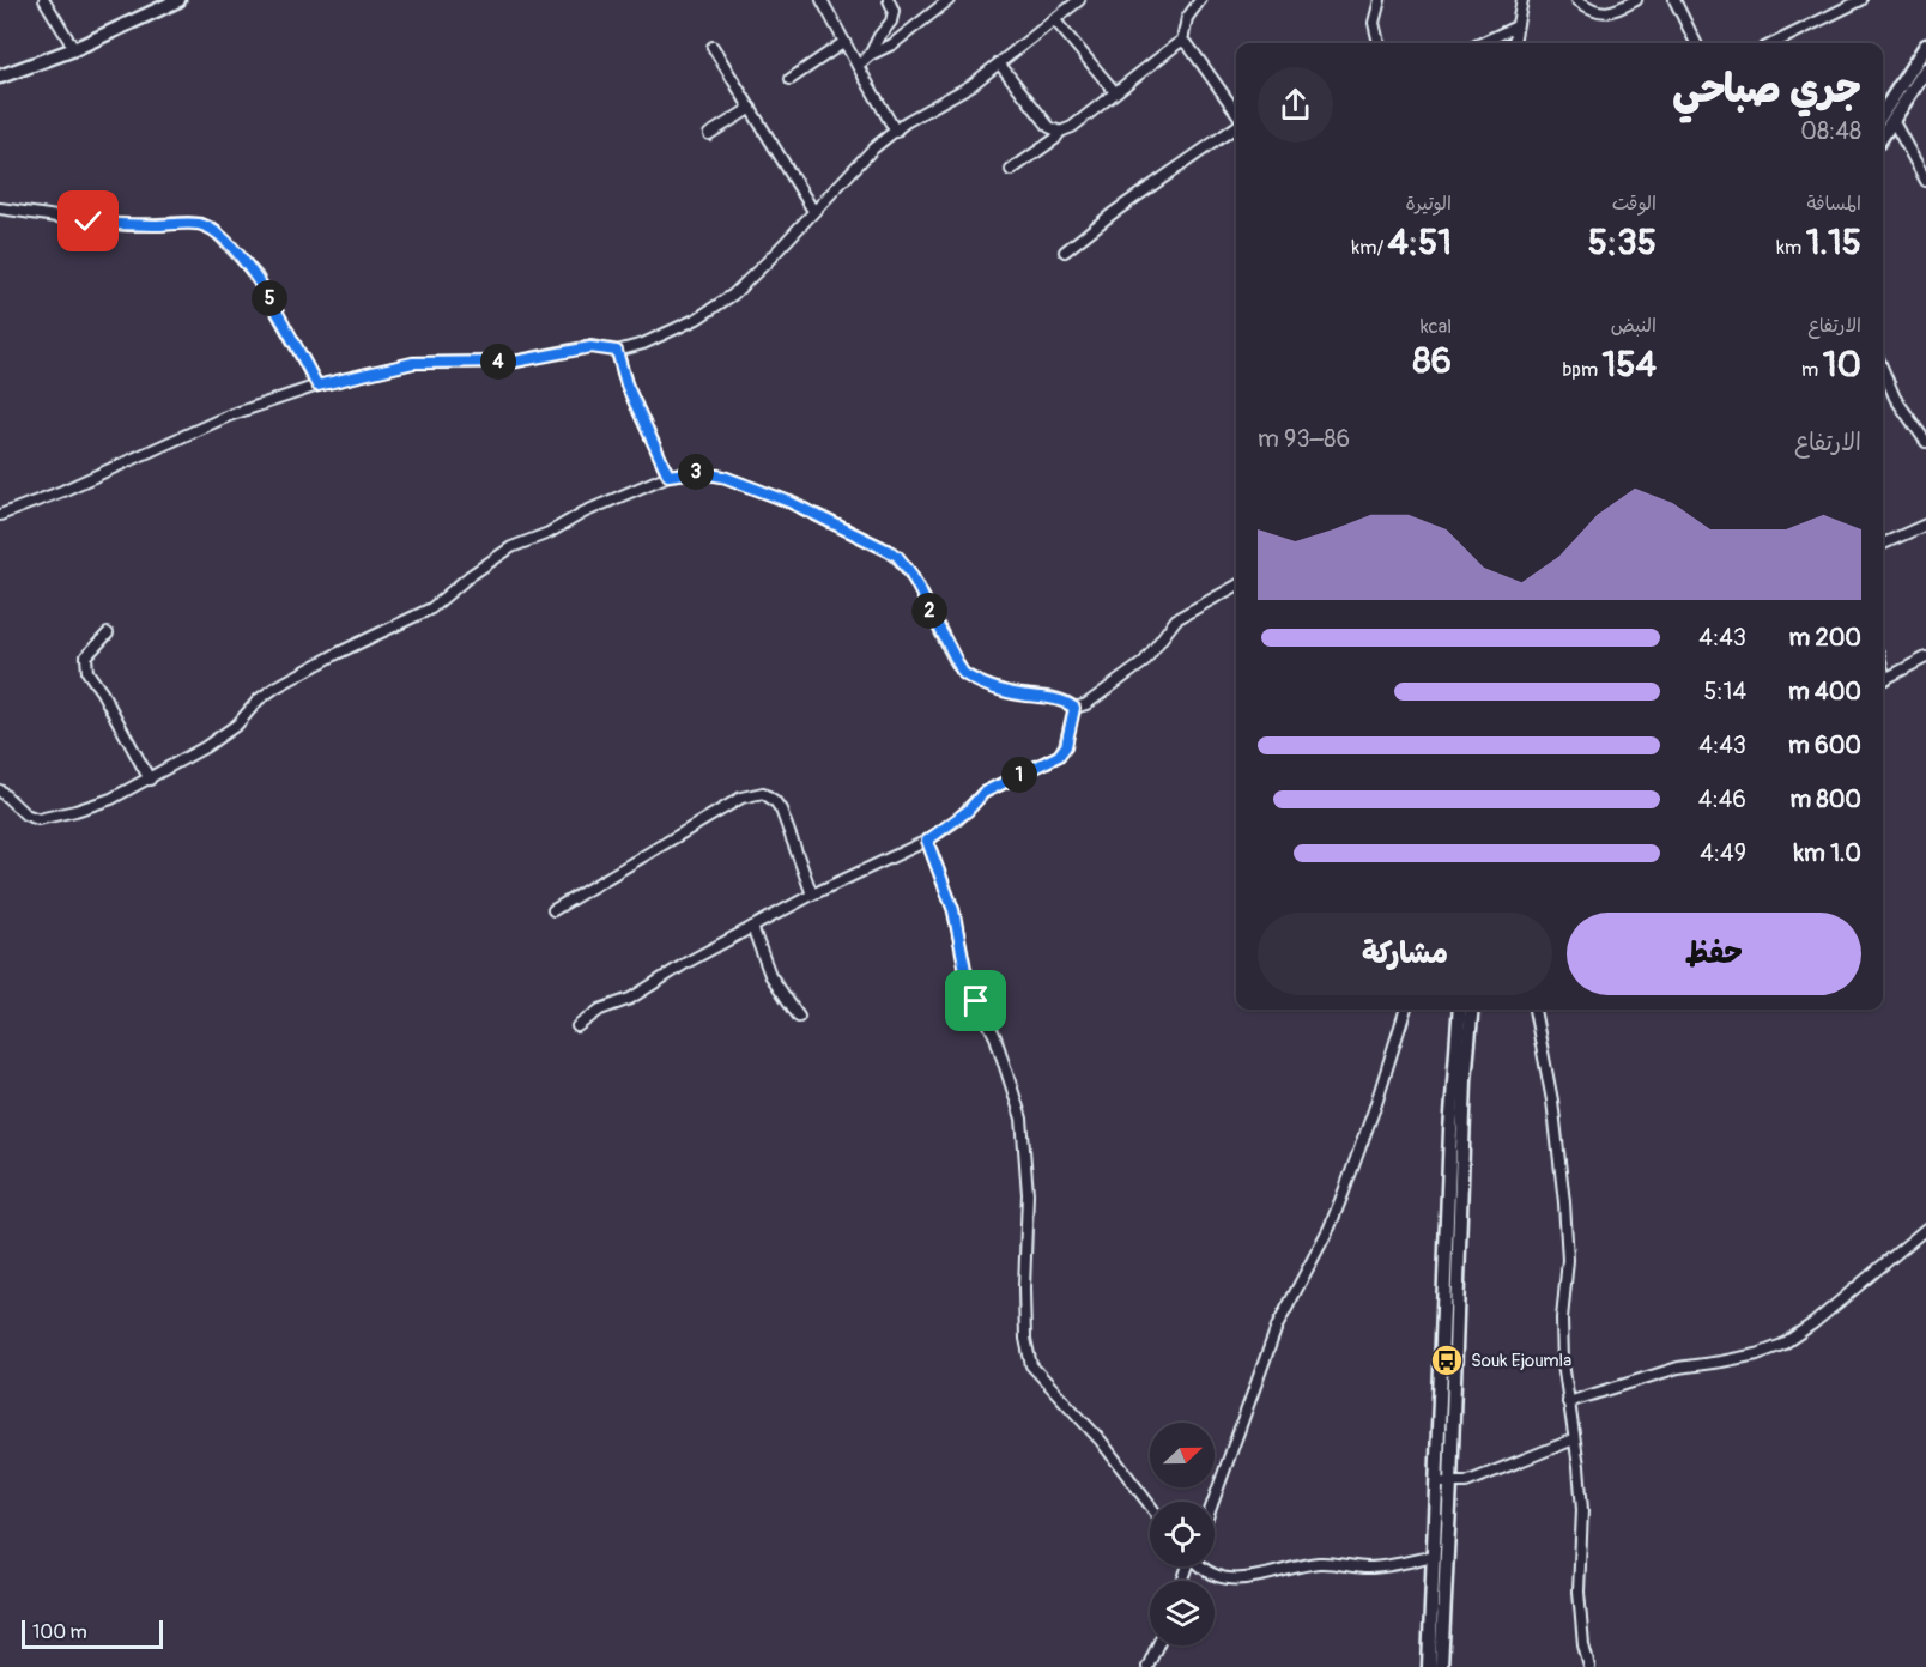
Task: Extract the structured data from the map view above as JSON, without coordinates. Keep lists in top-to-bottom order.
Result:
{
  "places": {
    "bus stop": ["Souk Ejoumla"]
  },
  "scale_bar": "100 m",
  "north": "right",
  "page": {
    "heading": ["جري صباحي", "08:48"],
    "stats": [
      ["المسافة", "1.15 km"],
      ["الوقت", "5:35"],
      ["الوتيرة", "4:51 /km"],
      ["الارتفاع", "10 m"],
      ["النبض", "154 bpm"],
      ["kcal", "86"]
    ],
    "pins": [
      "5",
      "4",
      "3",
      "2",
      "1"
    ],
    "chart": ["الارتفاع", "86–93 m"],
    "list": [
      {
        "name": "200 m",
        "note": "4:43"
      },
      {
        "name": "400 m",
        "note": "5:14"
      },
      {
        "name": "600 m",
        "note": "4:43"
      },
      {
        "name": "800 m",
        "note": "4:46"
      },
      {
        "name": "1.0 km",
        "note": "4:49"
      }
    ],
    "buttons": ["حفظ", "مشاركة"],
    "scale": "100 m"
  }
}
